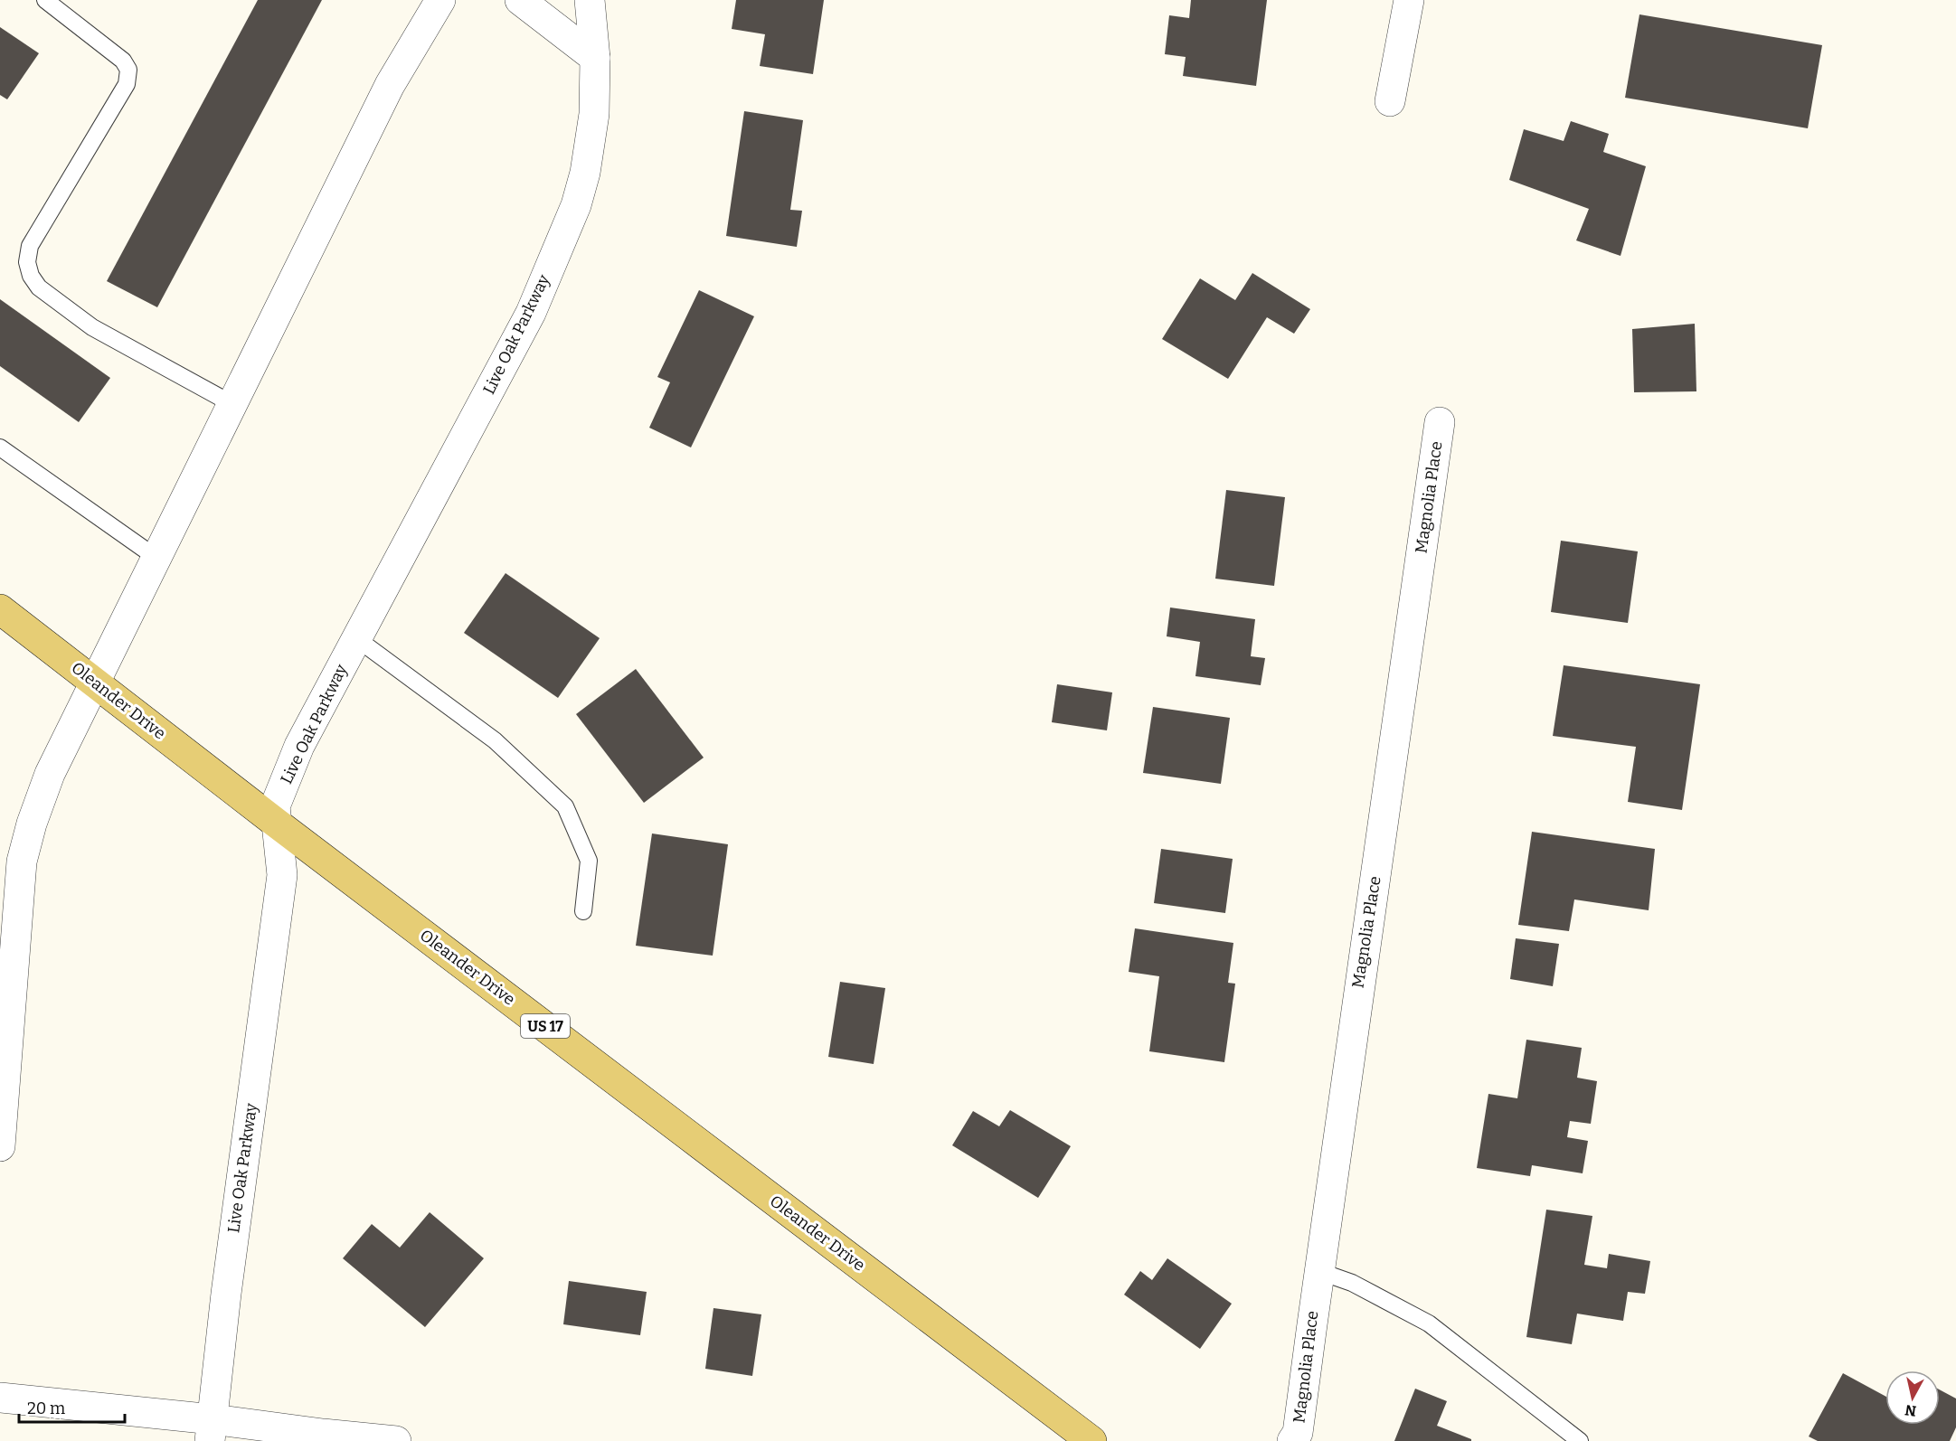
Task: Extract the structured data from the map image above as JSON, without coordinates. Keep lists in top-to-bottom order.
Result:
{
  "streets": {
    "main road": ["Oleander Drive", "US 17"],
    "street": ["Live Oak Parkway", "Magnolia Place"]
  },
  "crossings": [
    ["Live Oak Parkway", "Oleander Drive"]
  ],
  "scale_bar": "20 m",
  "north": "bottom"
}
